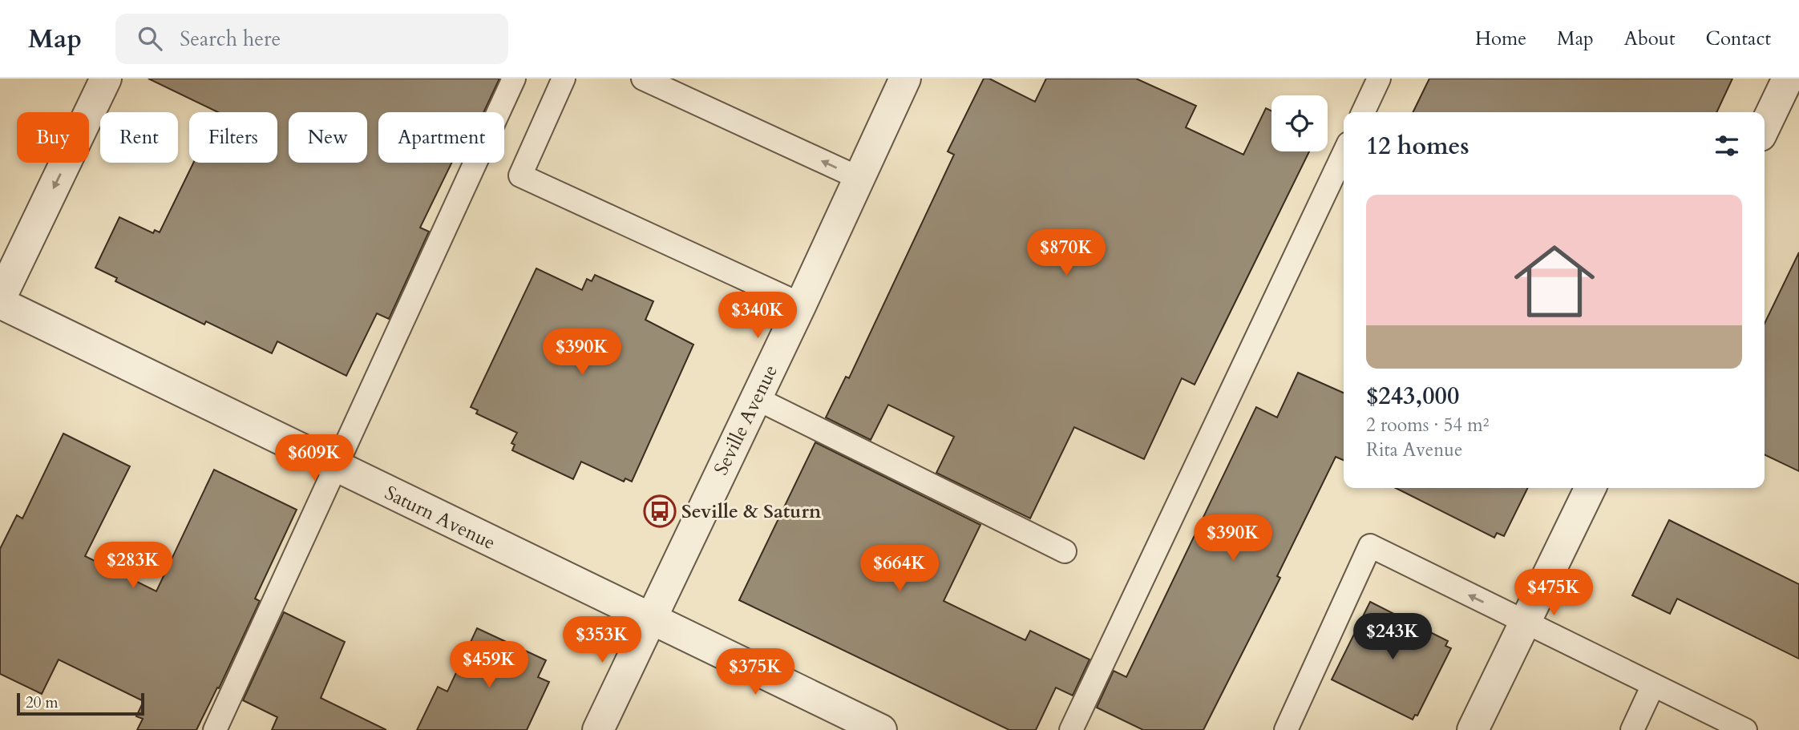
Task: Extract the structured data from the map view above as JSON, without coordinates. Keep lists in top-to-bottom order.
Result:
{
  "streets": {
    "street": ["Seville Avenue", "Saturn Avenue"]
  },
  "crossings": [
    ["Seville Avenue", "Saturn Avenue"]
  ],
  "places": {
    "bus stop": ["Seville & Saturn"]
  },
  "scale_bar": "20 m",
  "page": {
    "header": "Map",
    "search": "Search here",
    "nav": [
      "Home",
      "Map",
      "About",
      "Contact"
    ],
    "chip": [
      "Buy",
      "Rent",
      "Filters",
      "New",
      "Apartment"
    ],
    "heading": "12 homes",
    "list": [
      {
        "name": "$243,000",
        "note": "2 rooms · 54 m² · Rita Avenue"
      }
    ],
    "price": [
      "$870K",
      "$340K",
      "$390K",
      "$609K",
      "$390K",
      "$283K",
      "$664K",
      "$475K",
      "$243K",
      "$353K",
      "$459K",
      "$375K"
    ],
    "scale": "20 m"
  }
}
